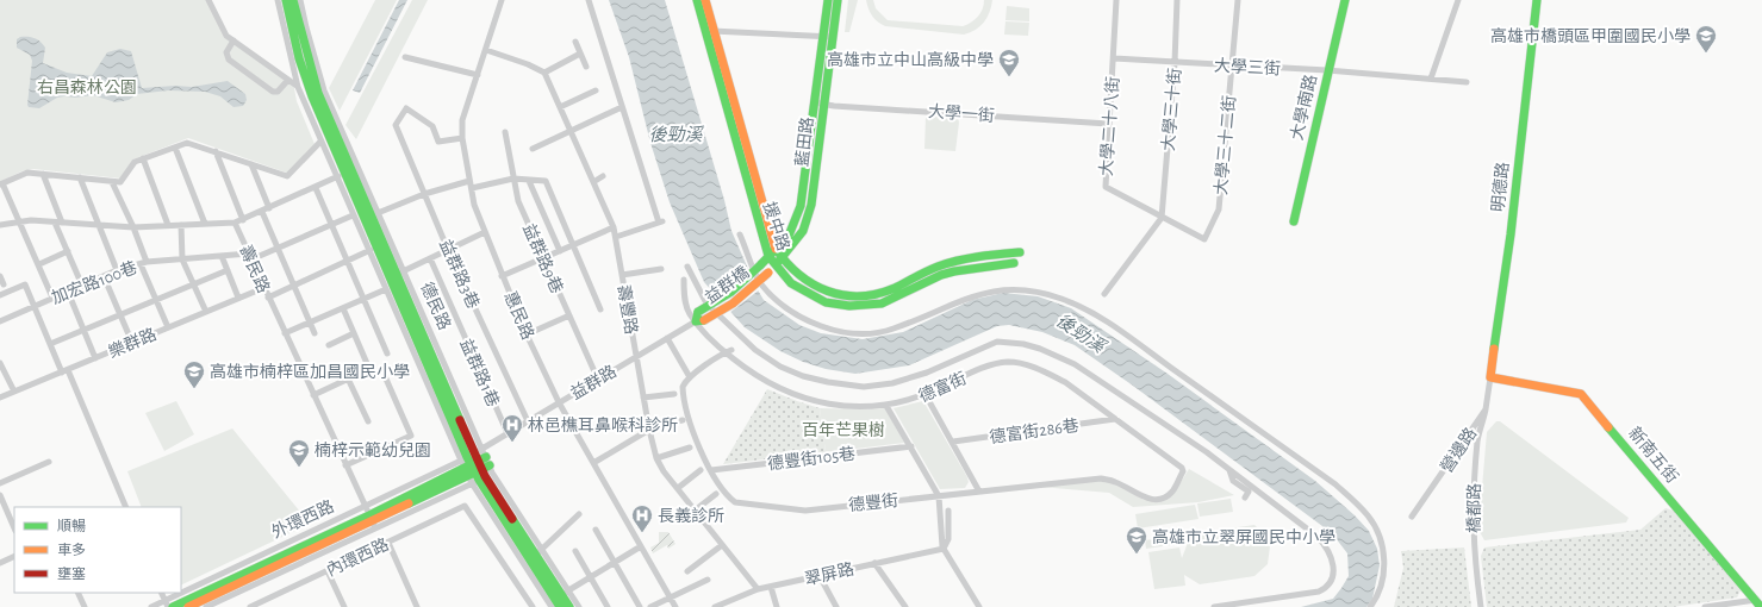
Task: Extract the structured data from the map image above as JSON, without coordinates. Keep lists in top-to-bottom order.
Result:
{
  "streets": {
    "street": [
      "大學三街",
      "大學南路",
      "大學三十街",
      "大學一街",
      "大學二十八街",
      "藍田路",
      "大學三十二街",
      "明德路",
      "援中路",
      "益群路9巷",
      "壽民路",
      "益群路3巷",
      "加宏路100巷",
      "益群橋",
      "德民路",
      "壽豐路",
      "惠民路",
      "樂群路",
      "益群路1巷",
      "益群路",
      "德富街",
      "德富街286巷",
      "營邊路",
      "新南五街",
      "德豐街105巷",
      "德豐街",
      "橋都路",
      "外環西路",
      "內環西路",
      "翠屏路"
    ]
  },
  "crossings": [
    ["大學三街", "大學南路"],
    ["大學三街", "大學三十街"],
    ["大學三街", "大學二十八街"],
    ["大學三街", "大學三十二街"],
    ["大學三十街", "大學二十八街"],
    ["大學三十街", "大學三十二街"],
    ["大學一街", "大學二十八街"],
    ["大學一街", "藍田路"],
    ["大學二十八街", "大學三十二街"],
    ["藍田路", "援中路"],
    ["藍田路", "益群橋"],
    ["明德路", "營邊路"],
    ["明德路", "新南五街"],
    ["益群路9巷", "益群路"],
    ["壽民路", "加宏路100巷"],
    ["壽民路", "樂群路"],
    ["壽民路", "外環西路"],
    ["益群路3巷", "惠民路"],
    ["益群路3巷", "益群路"],
    ["益群橋", "益群路"],
    ["益群橋", "德富街"],
    ["德民路", "益群路"],
    ["德民路", "外環西路"],
    ["壽豐路", "益群路"],
    ["壽豐路", "翠屏路"],
    ["惠民路", "益群路"],
    ["益群路1巷", "益群路"],
    ["益群路", "德富街"],
    ["益群路", "外環西路"],
    ["德富街", "德富街286巷"],
    ["德富街", "德豐街"],
    ["營邊路", "新南五街"],
    ["營邊路", "橋都路"],
    ["德豐街105巷", "德豐街"]
  ],
  "water": ["後勁溪"],
  "parks": ["右昌森林公園", "百年芒果樹"],
  "places": {
    "school or university": [
      "高雄市橋頭區甲圍國民小學",
      "高雄市立中山高級中學",
      "高雄市楠梓區加昌國民小學",
      "楠梓示範幼兒園",
      "高雄市立翠屏國民中小學"
    ],
    "hospital": ["林邑樵耳鼻喉科診所", "長義診所"]
  },
  "legend": ["順暢", "車多", "壅塞"]
}
